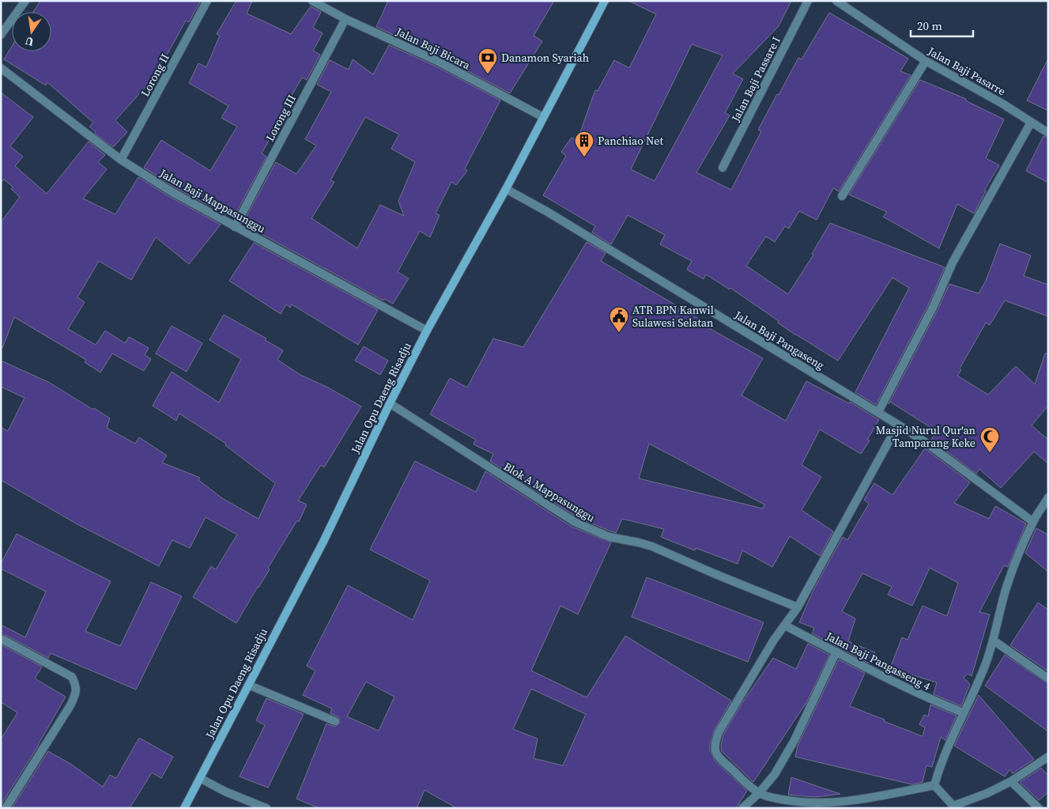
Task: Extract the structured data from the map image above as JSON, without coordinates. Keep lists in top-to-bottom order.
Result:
{
  "streets": {
    "main road": ["Jalan Opu Daeng Risadju"],
    "street": [
      "Jalan Baji Bicara",
      "Jalan Baji Pasarre",
      "Lorong II",
      "Jalan Baji Passare I",
      "Lorong III",
      "Jalan Baji Mappasunggu",
      "Jalan Baji Pangaseng",
      "Blok A Mappasunggu",
      "Jalan Baji Pangasseng 4"
    ]
  },
  "crossings": [
    ["Jalan Baji Bicara", "Lorong III"],
    ["Jalan Baji Bicara", "Jalan Opu Daeng Risadju"],
    ["Lorong II", "Jalan Baji Mappasunggu"],
    ["Lorong III", "Jalan Baji Mappasunggu"],
    ["Jalan Baji Mappasunggu", "Jalan Opu Daeng Risadju"],
    ["Jalan Baji Pangaseng", "Jalan Opu Daeng Risadju"],
    ["Jalan Opu Daeng Risadju", "Blok A Mappasunggu"]
  ],
  "places": {
    "bank": ["Danamon Syariah"],
    "building": ["Panchiao Net"],
    "public building": ["ATR BPN Kanwil Sulawesi Selatan"],
    "mosque": ["Masjid Nurul Qur'an Tamparang Keke"]
  },
  "scale_bar": "20 m",
  "north": "bottom"
}
